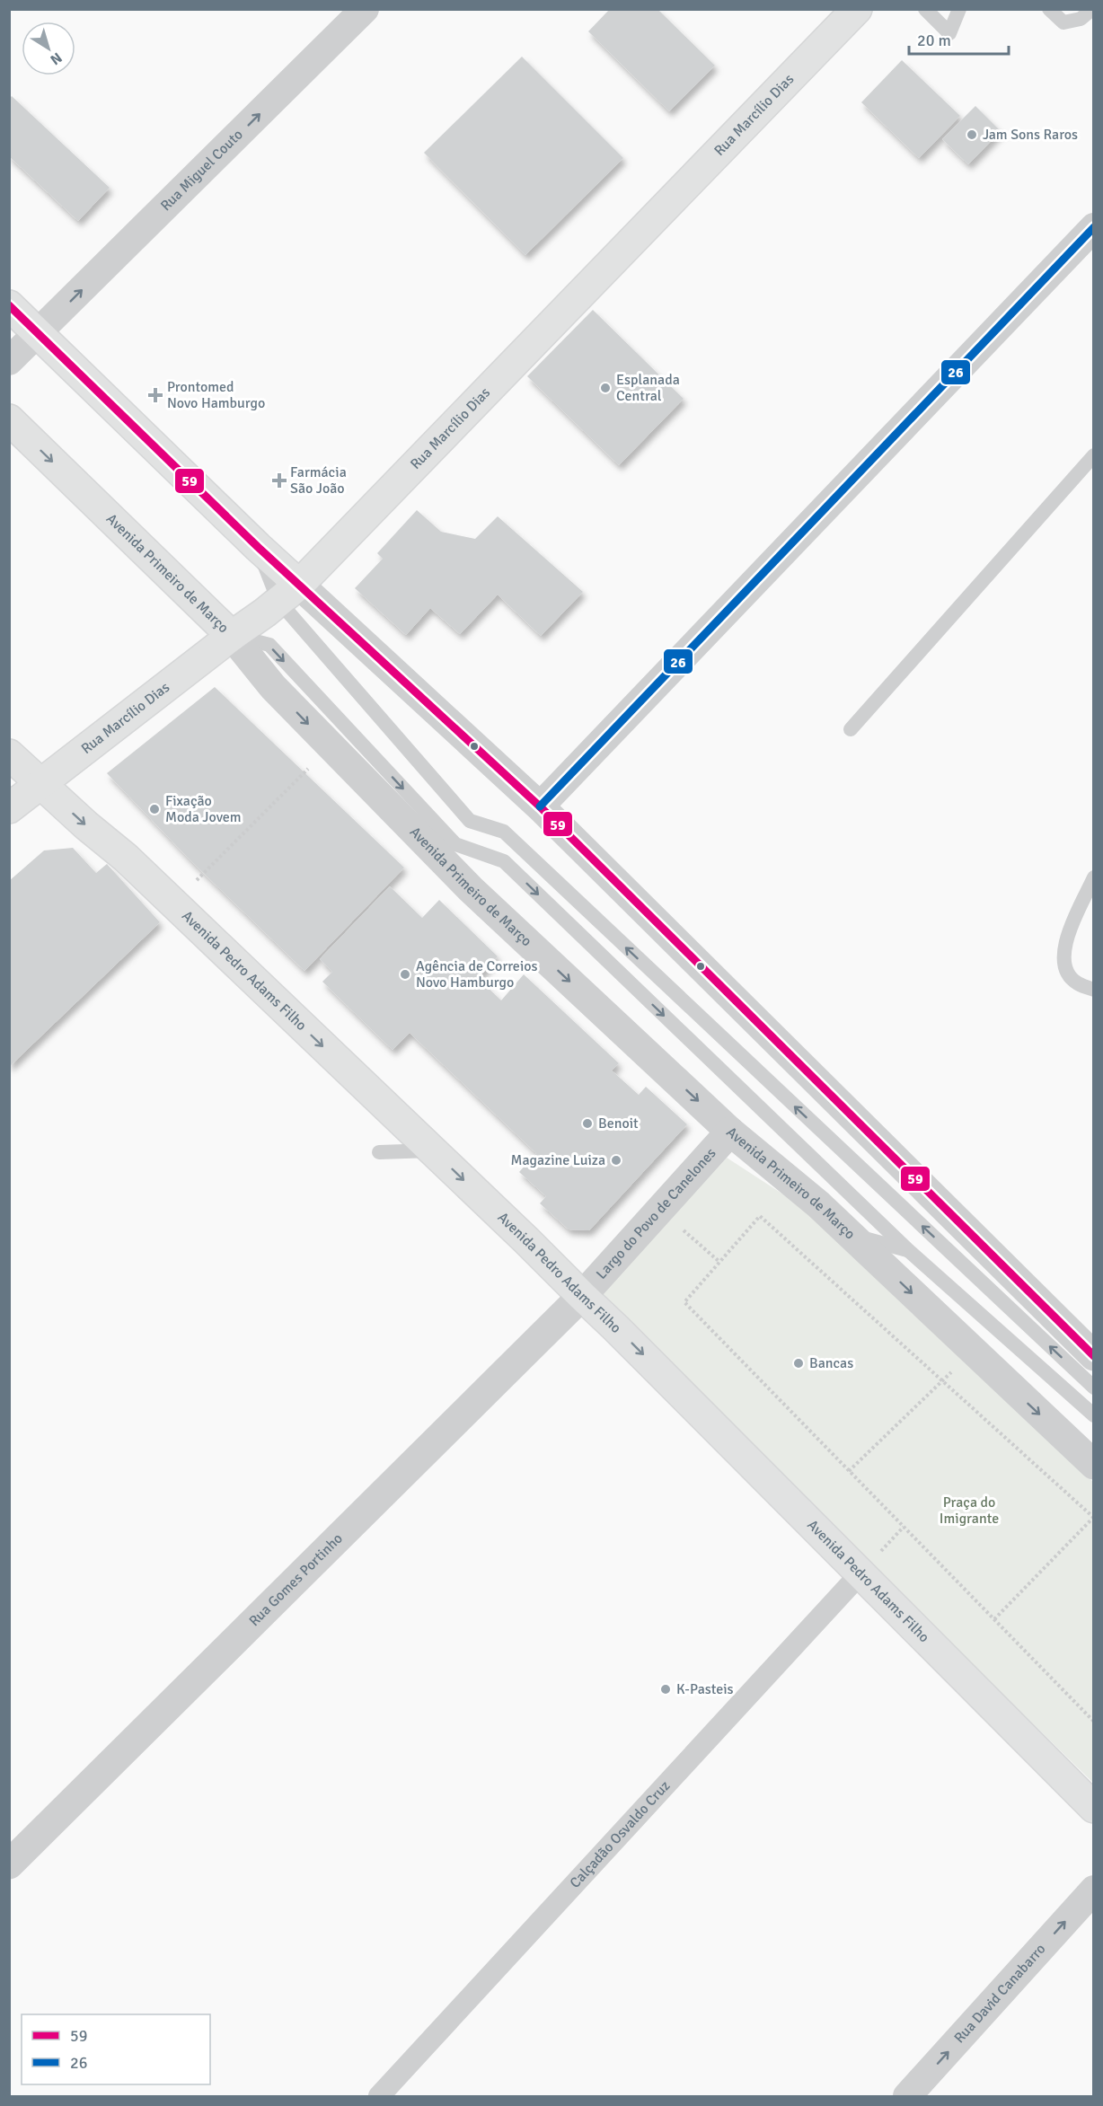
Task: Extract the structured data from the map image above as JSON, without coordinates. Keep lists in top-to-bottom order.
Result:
{
  "streets": {
    "main road": ["Rua Marcílio Dias", "Avenida Primeiro de Março", "Avenida Pedro Adams Filho"],
    "street": [
      "Rua Miguel Couto",
      "Largo do Povo de Canelones",
      "Rua Gomes Portinho",
      "Calçadão Osvaldo Cruz",
      "Rua David Canabarro"
    ]
  },
  "crossings": [
    ["Rua Marcílio Dias", "Avenida Primeiro de Março"],
    ["Rua Marcílio Dias", "Avenida Pedro Adams Filho"],
    ["Avenida Primeiro de Março", "Largo do Povo de Canelones"],
    ["Avenida Pedro Adams Filho", "Largo do Povo de Canelones"],
    ["Avenida Pedro Adams Filho", "Rua Gomes Portinho"],
    ["Avenida Pedro Adams Filho", "Calçadão Osvaldo Cruz"],
    ["Largo do Povo de Canelones", "Rua Gomes Portinho"]
  ],
  "one_way": [
    "Rua Miguel Couto",
    "Avenida Primeiro de Março",
    "Avenida Pedro Adams Filho",
    "Rua David Canabarro"
  ],
  "parks": ["Praça do Imigrante"],
  "places": {
    "other": [
      "Jam Sons Raros",
      "Esplanada Central",
      "Fixação Moda Jovem",
      "Agência de Correios Novo Hamburgo",
      "Benoit",
      "Magazine Luiza",
      "Bancas",
      "K-Pasteis"
    ],
    "health": ["Prontomed Novo Hamburgo", "Farmácia São João"]
  },
  "lines": ["transit line 26", "transit line 59"],
  "legend": ["59", "26"],
  "scale_bar": "20 m",
  "north": "bottom right"
}
